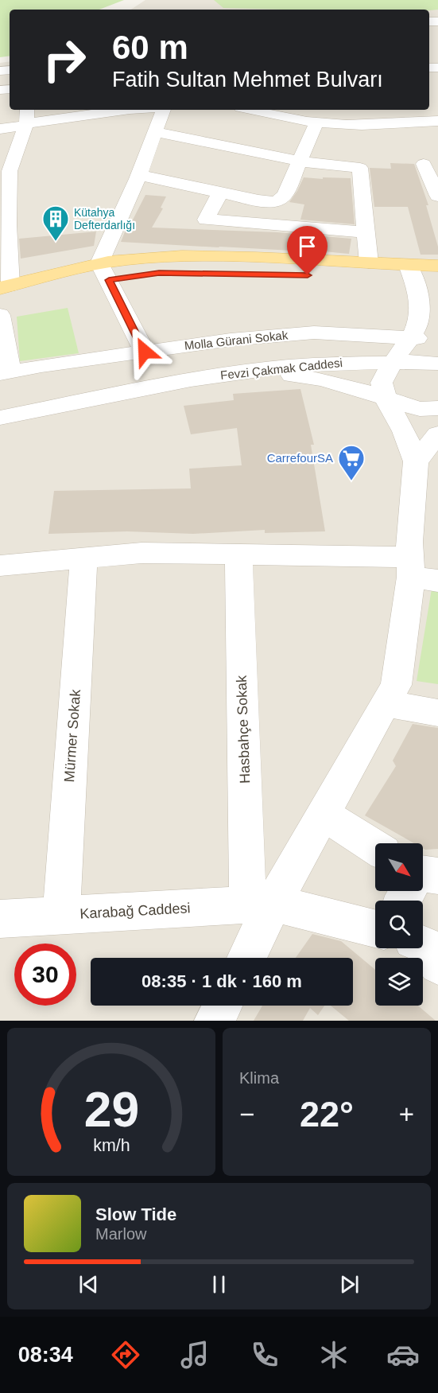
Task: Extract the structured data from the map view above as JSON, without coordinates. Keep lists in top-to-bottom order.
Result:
{
  "streets": {
    "street": [
      "Molla Gürani Sokak",
      "Fevzi Çakmak Caddesi",
      "Hasbahçe Sokak",
      "Mürmer Sokak",
      "Karabağ Caddesi"
    ]
  },
  "crossings": [
    ["Hasbahçe Sokak", "Karabağ Caddesi"],
    ["Mürmer Sokak", "Karabağ Caddesi"]
  ],
  "places": {
    "building": ["Kütahya Defterdarlığı"],
    "supermarket": ["CarrefourSA"]
  },
  "north": "bottom right",
  "page": {
    "turn": ["60 m", "Fatih Sultan Mehmet Bulvarı"],
    "limit": "30",
    "trip": "08:35 · 1 dk · 160 m",
    "tile": "Klima",
    "heat": ["−", "22°", "+"],
    "song": ["Slow Tide", "Marlow"],
    "tabs": "08:34",
    "gauge": ["29", "km/h"]
  }
}
